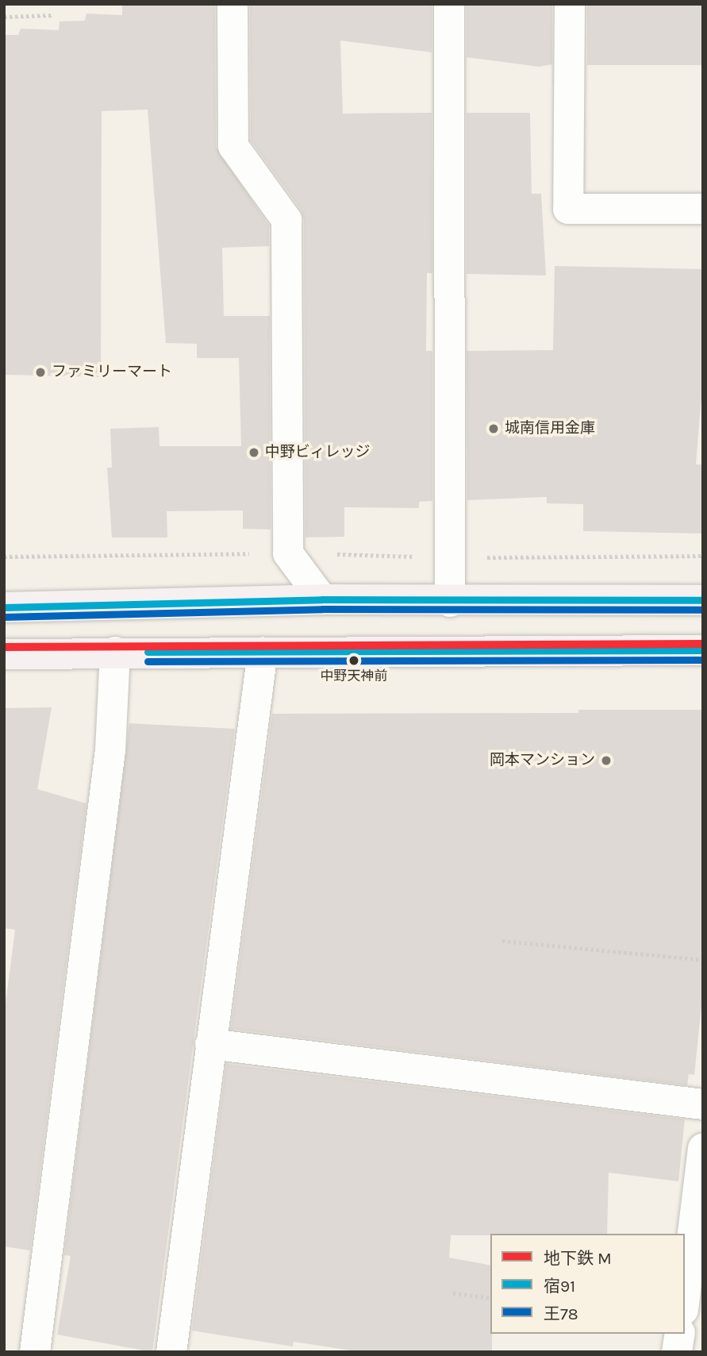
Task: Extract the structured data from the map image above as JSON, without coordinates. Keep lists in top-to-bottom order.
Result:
{
  "places": [
    "ファミリーマート",
    "城南信用金庫",
    "中野ビィレッジ",
    "中野天神前",
    "岡本マンション"
  ],
  "lines": ["transit line 宿91", "transit line 王78", "metro line M"],
  "legend": ["地下鉄 M", "宿91", "王78"]
}
